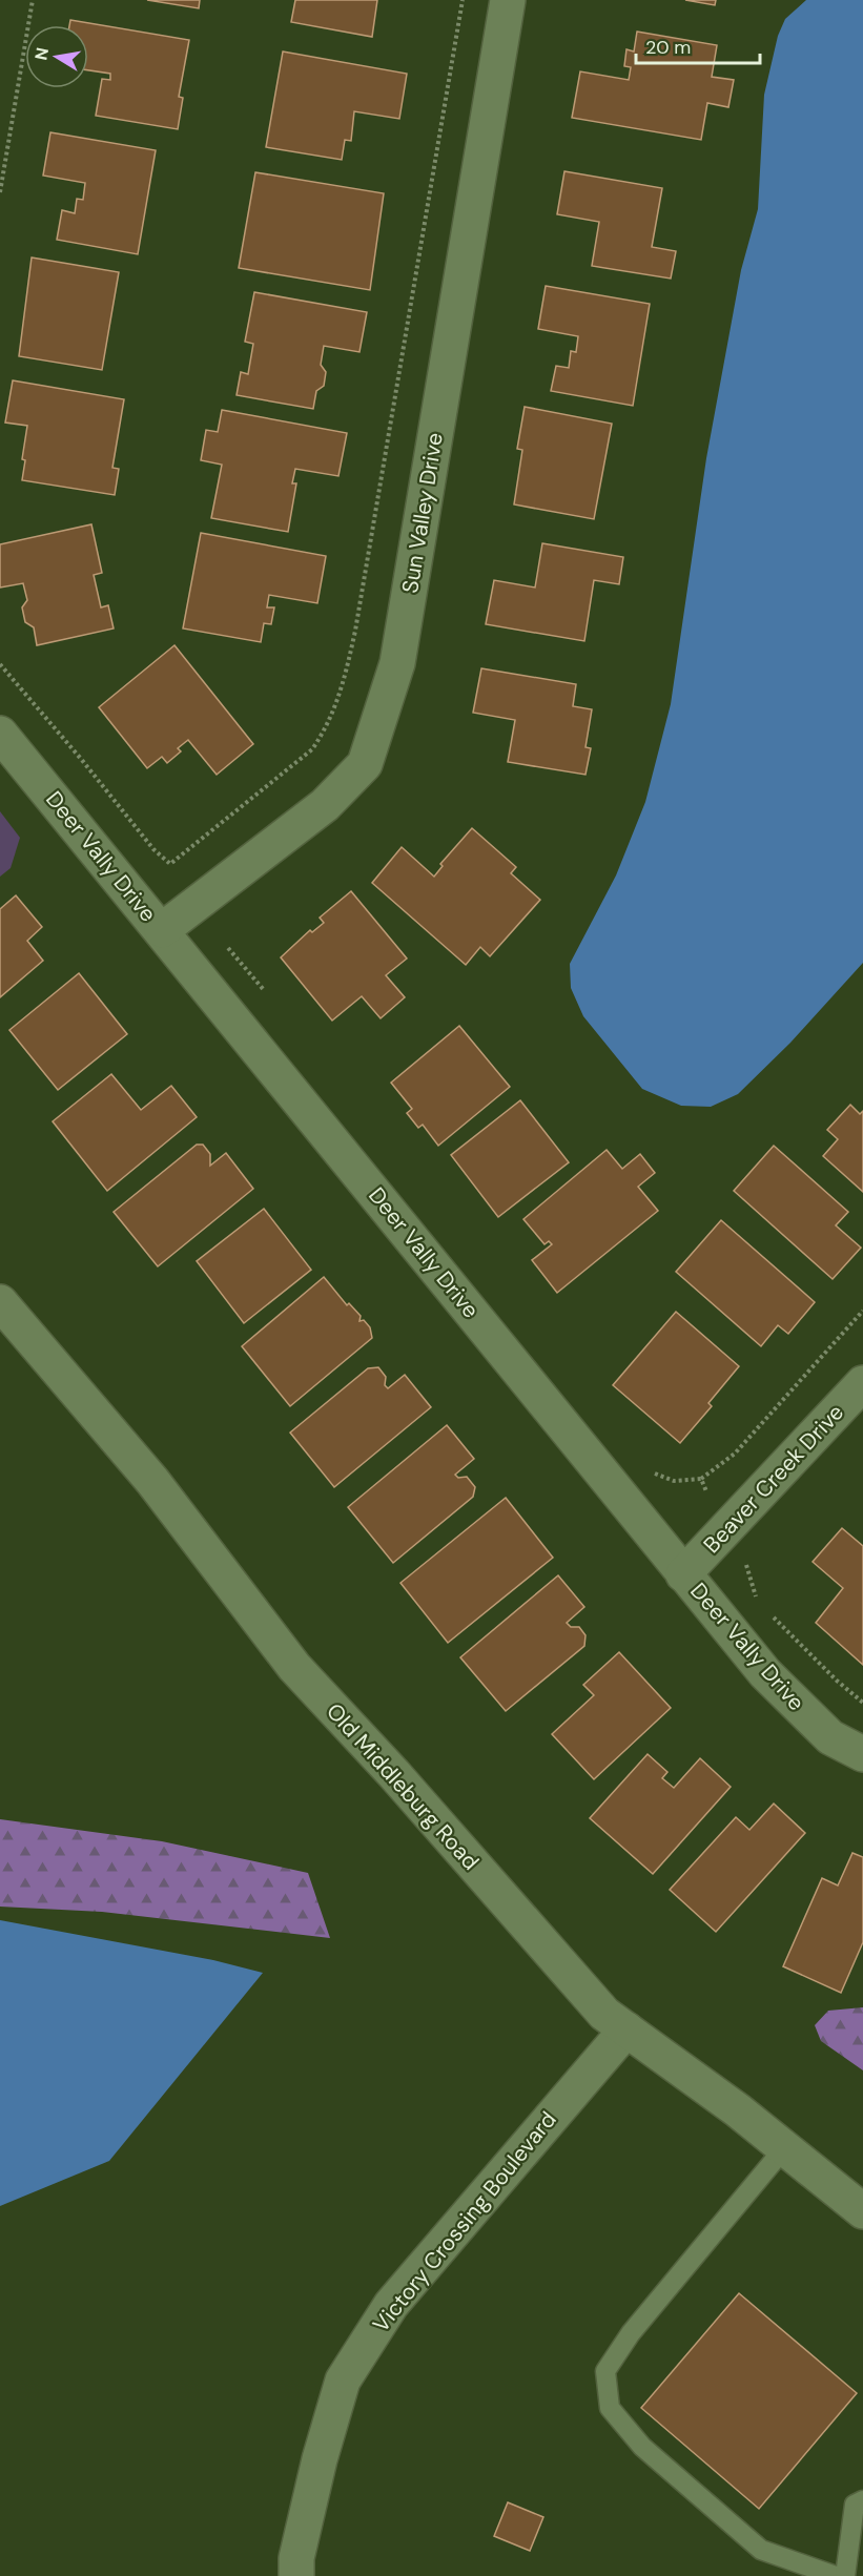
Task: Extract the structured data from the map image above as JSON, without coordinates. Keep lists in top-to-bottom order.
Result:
{
  "streets": {
    "street": [
      "Sun Valley Drive",
      "Deer Vally Drive",
      "Beaver Creek Drive",
      "Old Middleburg Road",
      "Victory Crossing Boulevard"
    ]
  },
  "crossings": [
    ["Sun Valley Drive", "Deer Vally Drive"],
    ["Deer Vally Drive", "Beaver Creek Drive"],
    ["Old Middleburg Road", "Victory Crossing Boulevard"]
  ],
  "scale_bar": "20 m",
  "north": "left"
}
